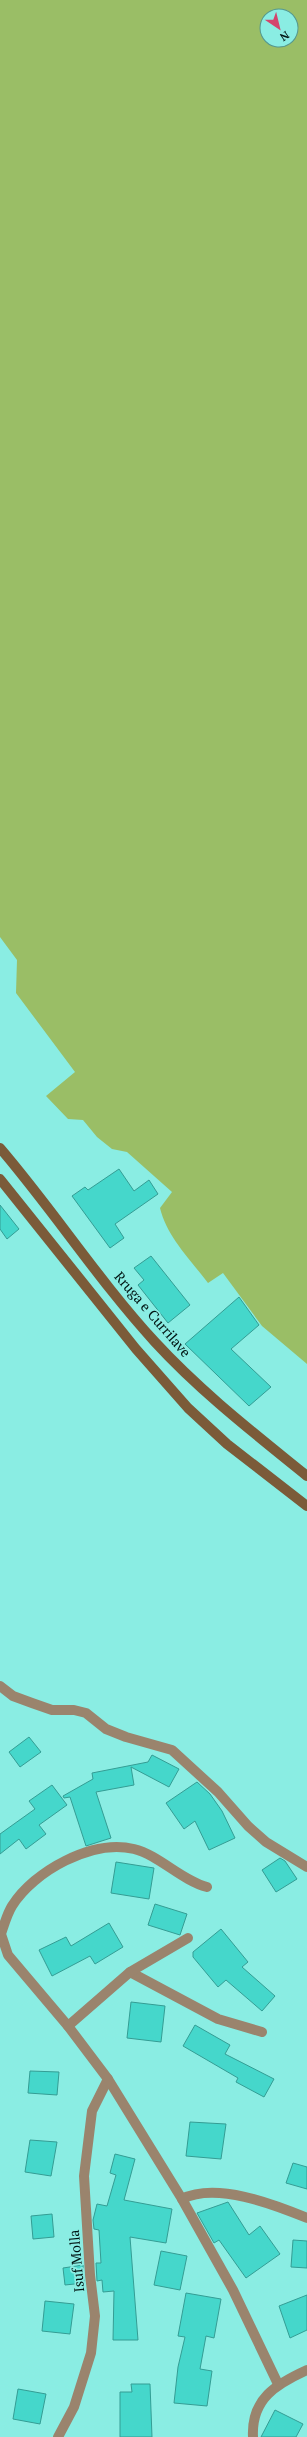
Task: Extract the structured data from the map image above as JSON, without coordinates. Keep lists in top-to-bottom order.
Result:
{
  "streets": {
    "main road": ["Rruga e Currilave"],
    "street": ["Isuf Molla"]
  },
  "north": "bottom right"
}
